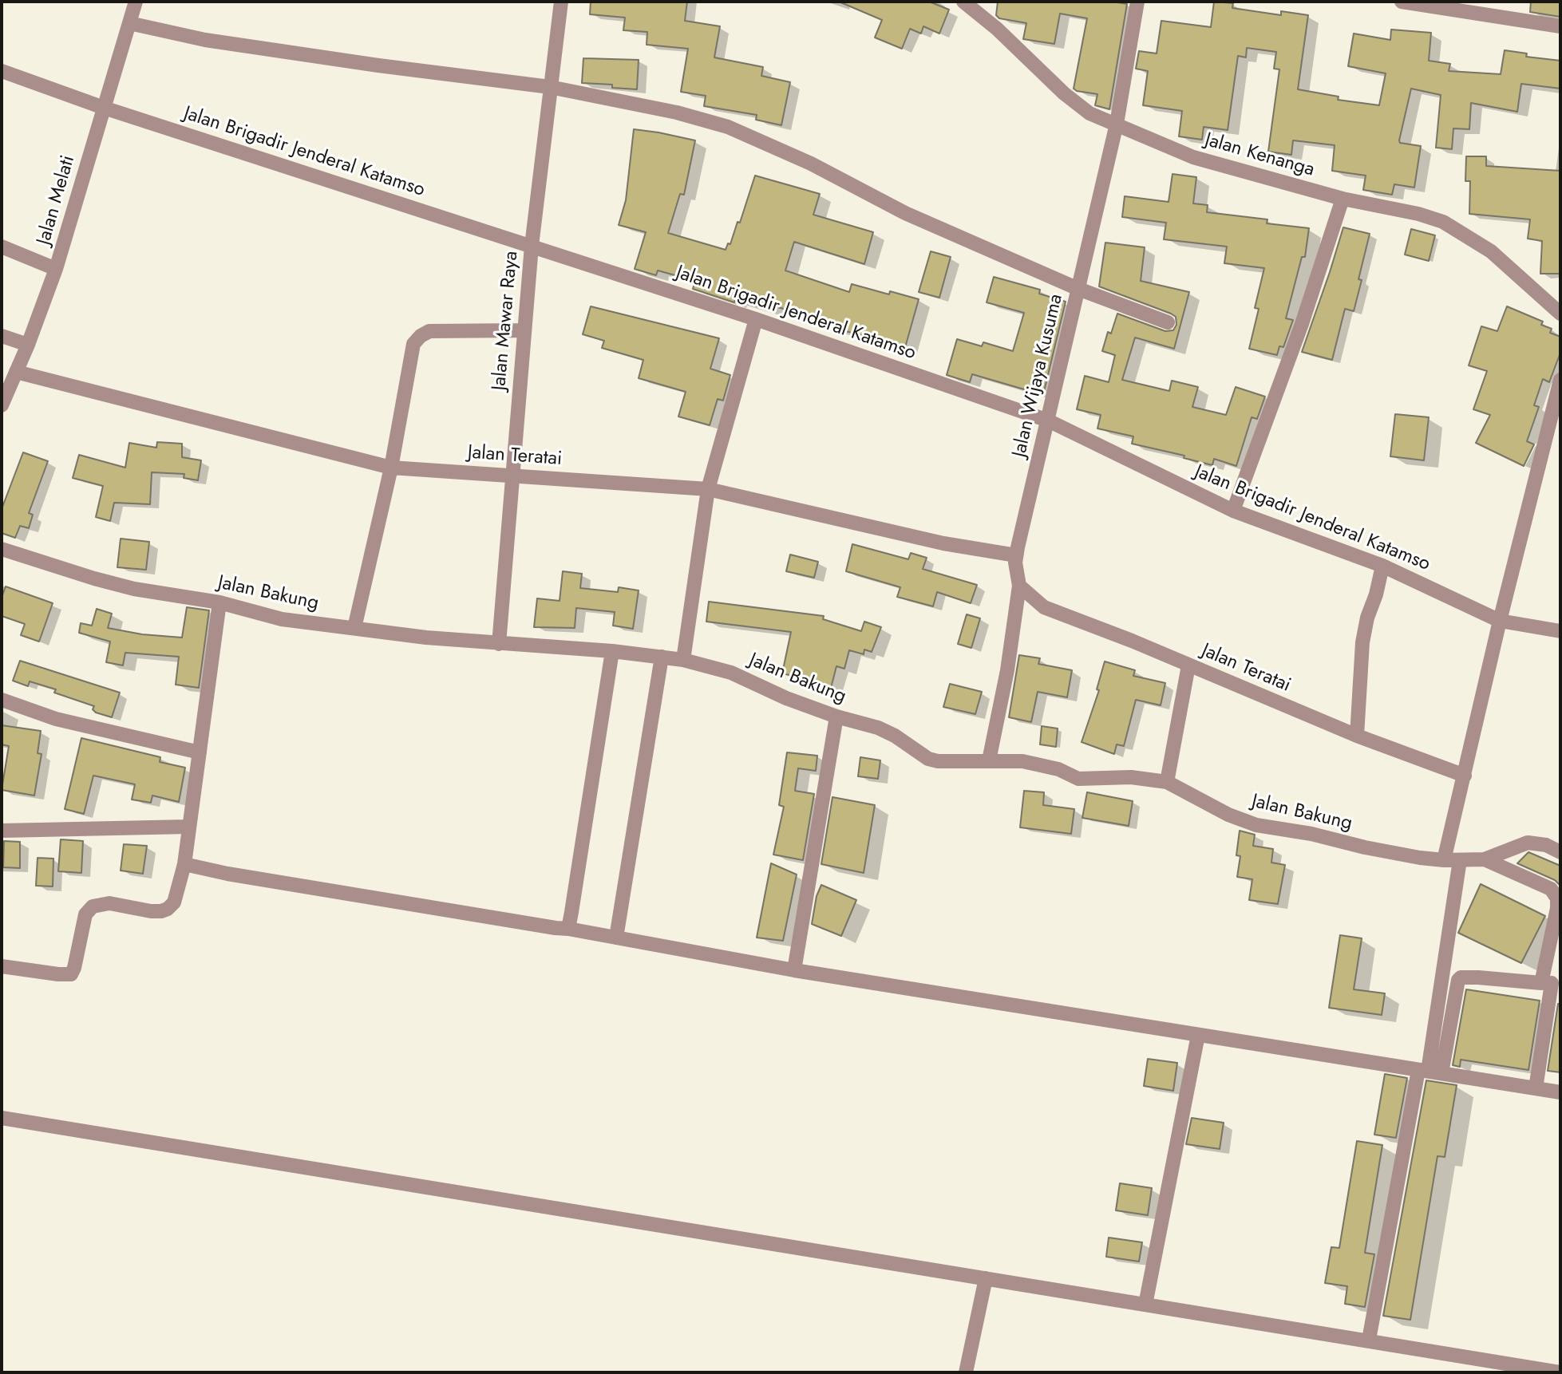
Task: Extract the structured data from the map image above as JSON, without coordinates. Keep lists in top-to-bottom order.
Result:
{
  "streets": {
    "street": [
      "Jalan Brigadir Jenderal Katamso",
      "Jalan Kenanga",
      "Jalan Melati",
      "Jalan Mawar Raya",
      "Jalan Wijaya Kusuma",
      "Jalan Teratai",
      "Jalan Bakung"
    ]
  },
  "crossings": [
    ["Jalan Brigadir Jenderal Katamso", "Jalan Melati"],
    ["Jalan Brigadir Jenderal Katamso", "Jalan Mawar Raya"],
    ["Jalan Brigadir Jenderal Katamso", "Jalan Wijaya Kusuma"],
    ["Jalan Kenanga", "Jalan Wijaya Kusuma"],
    ["Jalan Melati", "Jalan Teratai"],
    ["Jalan Mawar Raya", "Jalan Teratai"],
    ["Jalan Mawar Raya", "Jalan Bakung"],
    ["Jalan Wijaya Kusuma", "Jalan Teratai"],
    ["Jalan Wijaya Kusuma", "Jalan Bakung"]
  ]
}
